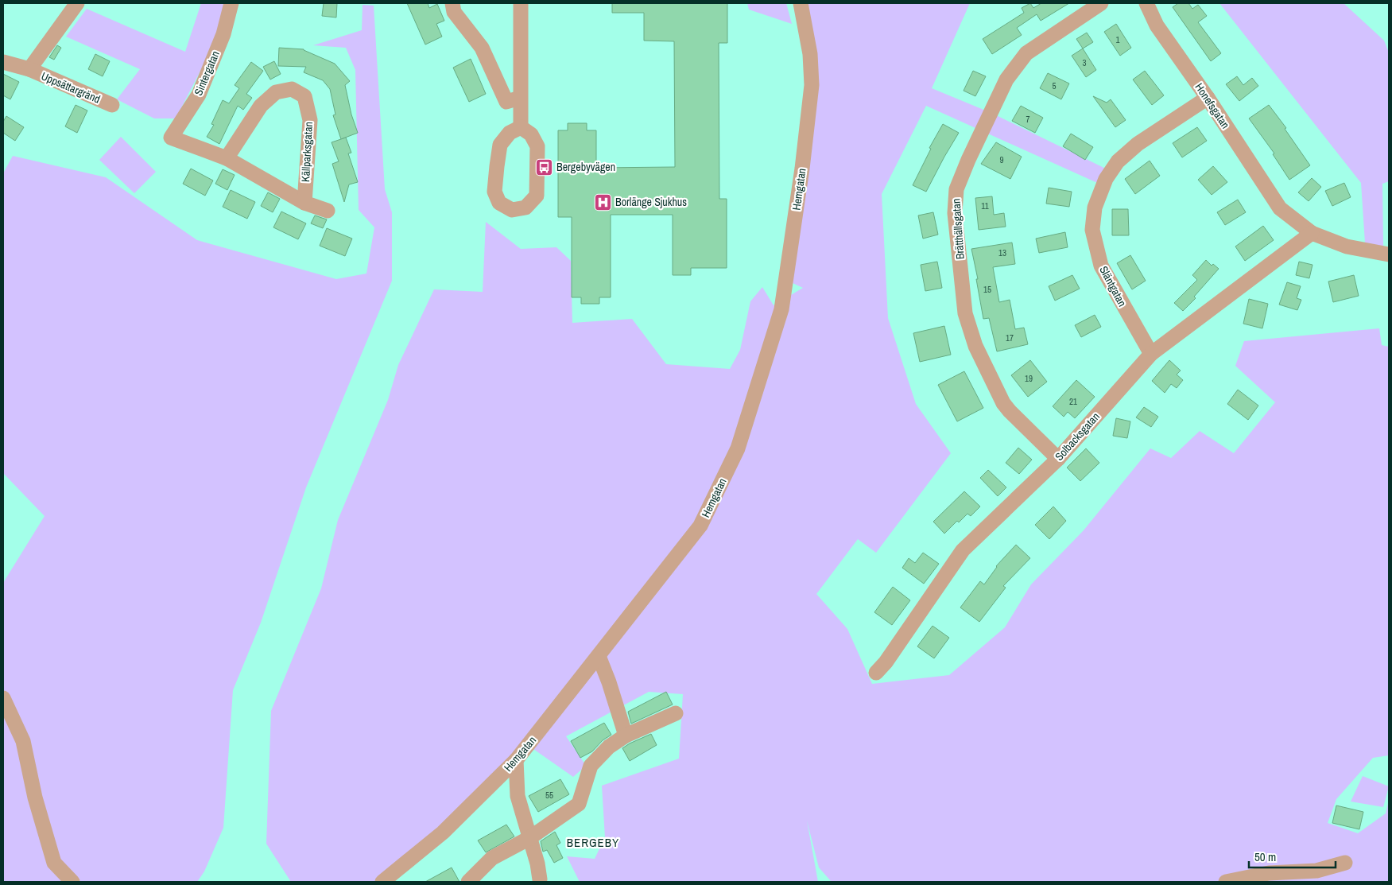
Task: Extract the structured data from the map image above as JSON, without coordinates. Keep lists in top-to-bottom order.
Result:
{
  "streets": {
    "street": [
      "Sintergatan",
      "Uppsättargränd",
      "Honefsgatan",
      "Källparksgatan",
      "Hemgatan",
      "Brätthällsgatan",
      "Släntgatan",
      "Solbacksgatan"
    ]
  },
  "crossings": [
    ["Sintergatan", "Källparksgatan"],
    ["Honefsgatan", "Släntgatan"],
    ["Honefsgatan", "Solbacksgatan"],
    ["Brätthällsgatan", "Solbacksgatan"],
    ["Släntgatan", "Solbacksgatan"]
  ],
  "districts": ["BERGEBY"],
  "places": {
    "bus stop": ["Bergebyvägen"],
    "hospital": ["Borlänge Sjukhus"]
  },
  "house_numbers": [
    "1",
    "3",
    "5",
    "7",
    "9",
    "11",
    "13",
    "15",
    "17",
    "19",
    "21",
    "55"
  ],
  "scale_bar": "50 m"
}
